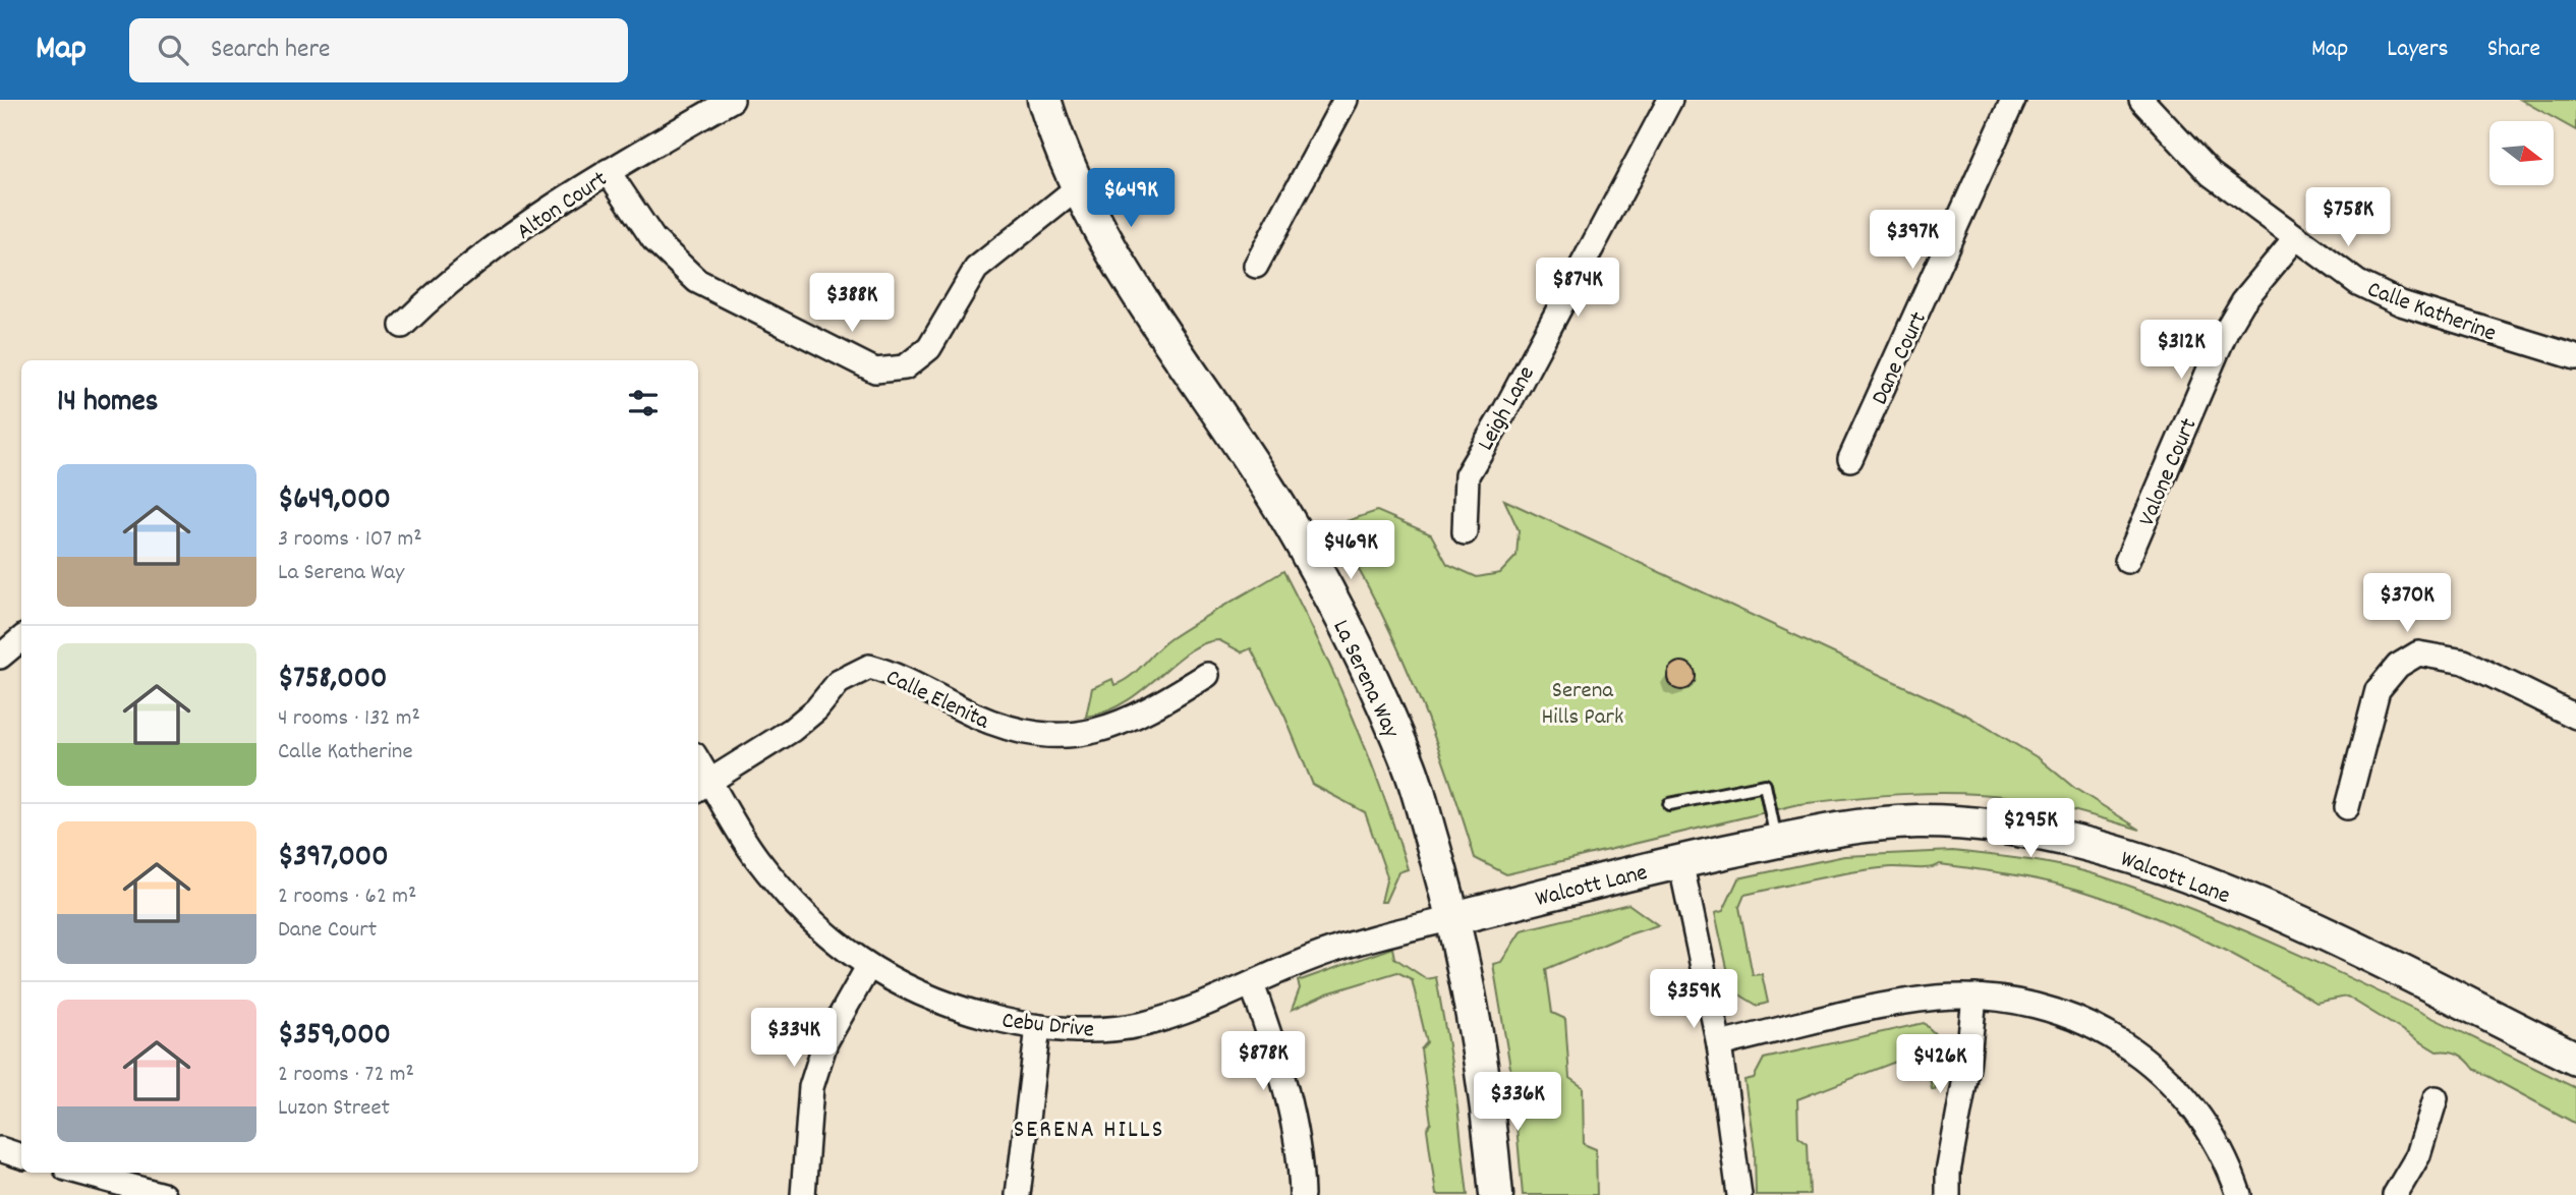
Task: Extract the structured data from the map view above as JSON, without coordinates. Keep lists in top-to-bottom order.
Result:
{
  "streets": {
    "main road": ["La Serena Way", "Walcott Lane"],
    "street": [
      "Alton Court",
      "Calle Katherine",
      "Dane Court",
      "Leigh Lane",
      "Valone Court",
      "Calle Elenita",
      "Cebu Drive"
    ]
  },
  "crossings": [
    ["Calle Katherine", "Valone Court"],
    ["La Serena Way", "Walcott Lane"],
    ["La Serena Way", "Cebu Drive"],
    ["Calle Elenita", "Cebu Drive"],
    ["Walcott Lane", "Cebu Drive"]
  ],
  "districts": ["SERENA HILLS"],
  "parks": ["Serena Hills Park"],
  "north": "right",
  "page": {
    "header": "Map",
    "search": "Search here",
    "nav": ["Map", "Layers", "Share"],
    "price": [
      "$649K",
      "$758K",
      "$397K",
      "$874K",
      "$388K",
      "$312K",
      "$469K",
      "$370K",
      "$295K",
      "$359K",
      "$334K",
      "$878K",
      "$426K",
      "$336K"
    ],
    "heading": "14 homes",
    "list": [
      {
        "name": "$649,000",
        "note": "3 rooms · 107 m² · La Serena Way"
      },
      {
        "name": "$758,000",
        "note": "4 rooms · 132 m² · Calle Katherine"
      },
      {
        "name": "$397,000",
        "note": "2 rooms · 62 m² · Dane Court"
      },
      {
        "name": "$359,000",
        "note": "2 rooms · 72 m² · Luzon Street"
      }
    ]
  }
}
